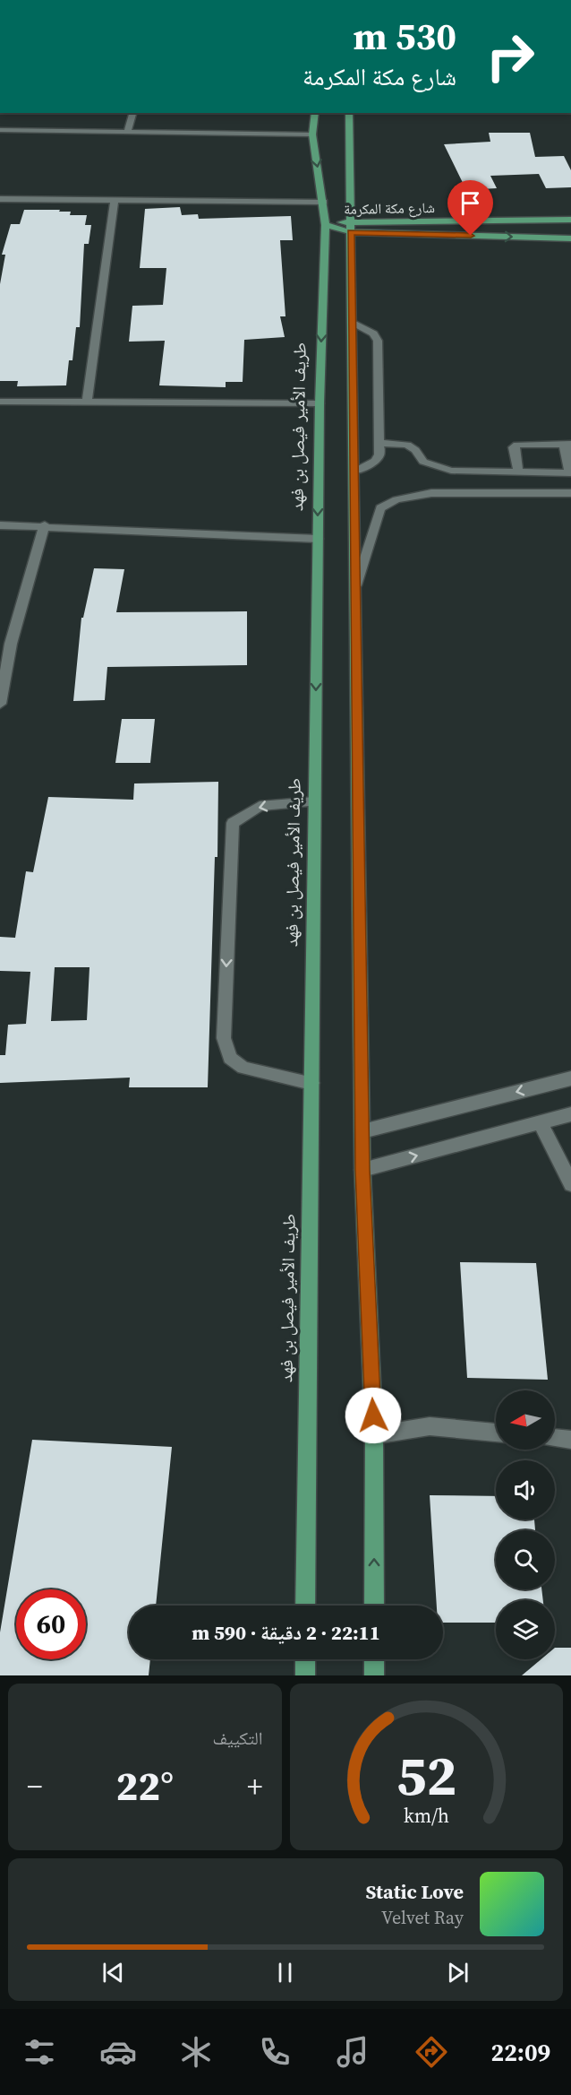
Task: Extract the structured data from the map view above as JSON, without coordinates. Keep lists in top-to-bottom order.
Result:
{
  "streets": {
    "main road": ["شارع مكة المكرمة", "طريف الأمير فيصل بن فهد"]
  },
  "crossings": [
    ["شارع مكة المكرمة", "طريف الأمير فيصل بن فهد"]
  ],
  "north": "left",
  "page": {
    "turn": ["530 m", "شارع مكة المكرمة"],
    "limit": "60",
    "trip": "22:11 · 2 دقيقة · 590 m",
    "tile": "التكييف",
    "heat": ["−", "22°", "+"],
    "song": ["Static Love", "Velvet Ray"],
    "tabs": "22:09",
    "gauge": ["52", "km/h"]
  }
}
